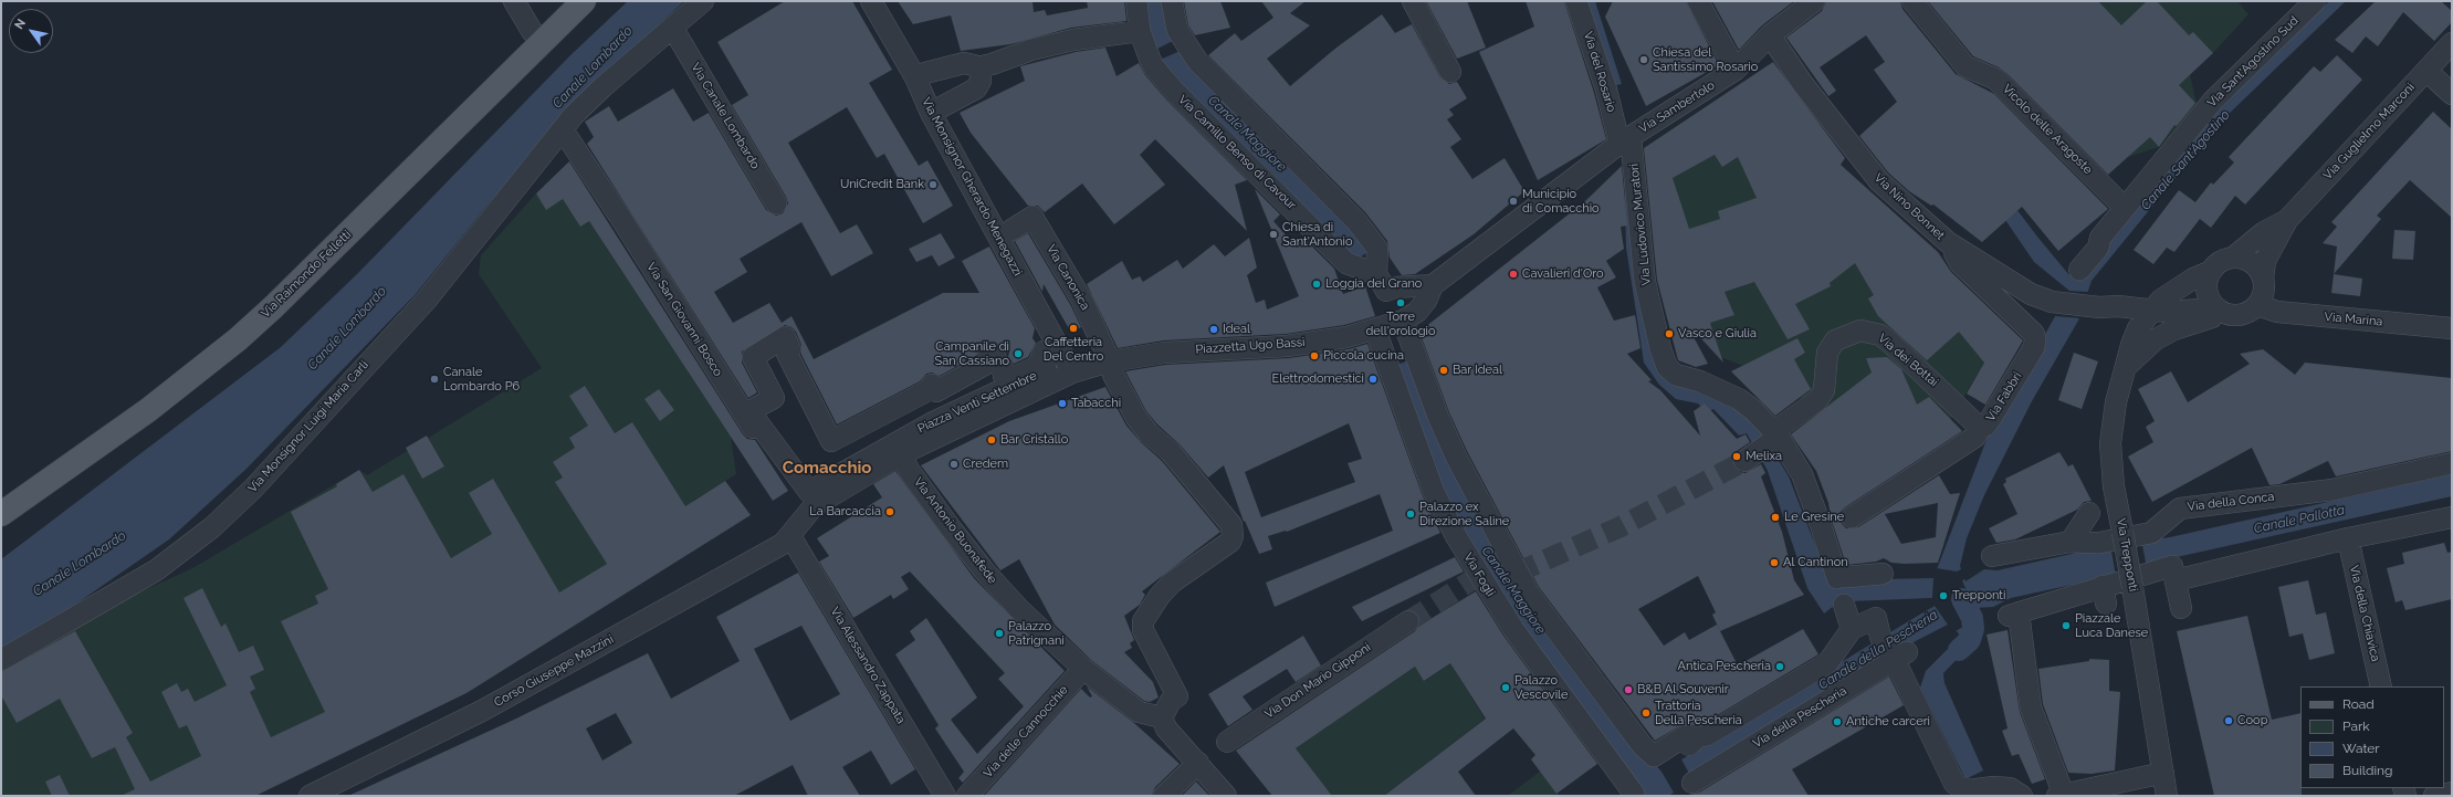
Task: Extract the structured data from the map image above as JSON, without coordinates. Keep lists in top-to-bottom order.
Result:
{
  "streets": {
    "main road": ["Via Raimondo Felletti"],
    "street": [
      "Via Sant'Agostino Sud",
      "Via del Rosario",
      "Via Sambertolo",
      "Via Canale Lombardo",
      "Vicolo delle Aragoste",
      "Via Guglielmo Marconi",
      "Via Camillo Benso di Cavour",
      "Via Monsignor Gherardo Menegazzi",
      "Via Nino Bonnet",
      "Via Ludovico Muratori",
      "Via Canonica",
      "Via San Giovanni Bosco",
      "Via Marina",
      "Piazzetta Ugo Bassi",
      "Via dei Bottai",
      "Via Fabbri",
      "Piazza Venti Settembre",
      "Via Monsignor Luigi Maria Carli",
      "Via della Conca",
      "Via Antonio Buonafede",
      "Via Trepponti",
      "Via Fogli",
      "Via della Chiavica",
      "Via Alessandro Zappata",
      "Corso Giuseppe Mazzini",
      "Via Don Mario Gipponi",
      "Via della Pescheria",
      "Via delle Cannocchie"
    ]
  },
  "crossings": [
    ["Via Sant'Agostino Sud", "Vicolo delle Aragoste"],
    ["Via del Rosario", "Via Sambertolo"],
    ["Via del Rosario", "Via Ludovico Muratori"],
    ["Via Sambertolo", "Via Nino Bonnet"],
    ["Via Sambertolo", "Via Ludovico Muratori"],
    ["Via Sambertolo", "Piazzetta Ugo Bassi"],
    ["Via Guglielmo Marconi", "Via Nino Bonnet"],
    ["Via Guglielmo Marconi", "Via Marina"],
    ["Via Monsignor Gherardo Menegazzi", "Piazza Venti Settembre"],
    ["Via Nino Bonnet", "Via Marina"],
    ["Via Nino Bonnet", "Via Fabbri"],
    ["Via Ludovico Muratori", "Via dei Bottai"],
    ["Via Canonica", "Piazzetta Ugo Bassi"],
    ["Via Canonica", "Piazza Venti Settembre"],
    ["Via San Giovanni Bosco", "Piazza Venti Settembre"],
    ["Via San Giovanni Bosco", "Via Monsignor Luigi Maria Carli"],
    ["Piazzetta Ugo Bassi", "Piazza Venti Settembre"],
    ["Piazzetta Ugo Bassi", "Via Fogli"],
    ["Via dei Bottai", "Via Fabbri"],
    ["Piazza Venti Settembre", "Via Antonio Buonafede"],
    ["Piazza Venti Settembre", "Via Alessandro Zappata"],
    ["Piazza Venti Settembre", "Corso Giuseppe Mazzini"],
    ["Via Antonio Buonafede", "Via delle Cannocchie"],
    ["Via Alessandro Zappata", "Corso Giuseppe Mazzini"]
  ],
  "districts": ["Comacchio"],
  "water": [
    "Canale Lombardo",
    "Canale Maggiore",
    "Canale Sant'Agostino",
    "Canale Pallotta",
    "Canale della Pescheria"
  ],
  "places": [
    "Chiesa del Santissimo Rosario",
    "UniCredit Bank",
    "Municipio di Comacchio",
    "Chiesa di Sant'Antonio",
    "Cavalieri d'Oro",
    "Loggia del Grano",
    "Torre dell'orologio",
    "Caffetteria Del Centro",
    "Ideal",
    "Vasco e Giulia",
    "Campanile di San Cassiano",
    "Piccola cucina",
    "Bar Ideal",
    "Canale Lombardo P6",
    "Elettrodomestici",
    "Tabacchi",
    "Bar Cristallo",
    "Melixa",
    "Credem",
    "La Barcaccia",
    "Palazzo ex Direzione Saline",
    "Le Gresine",
    "Al Cantinon",
    "Trepponti",
    "Piazzale Luca Danese",
    "Palazzo Patrignani",
    "Antica Pescheria",
    "Palazzo Vescovile",
    "B&B Al Souvenir",
    "Trattoria Della Pescheria",
    "Coop",
    "Antiche carceri"
  ],
  "legend": [
    "Road",
    "Park",
    "Water",
    "Building"
  ],
  "north": "top left"
}
